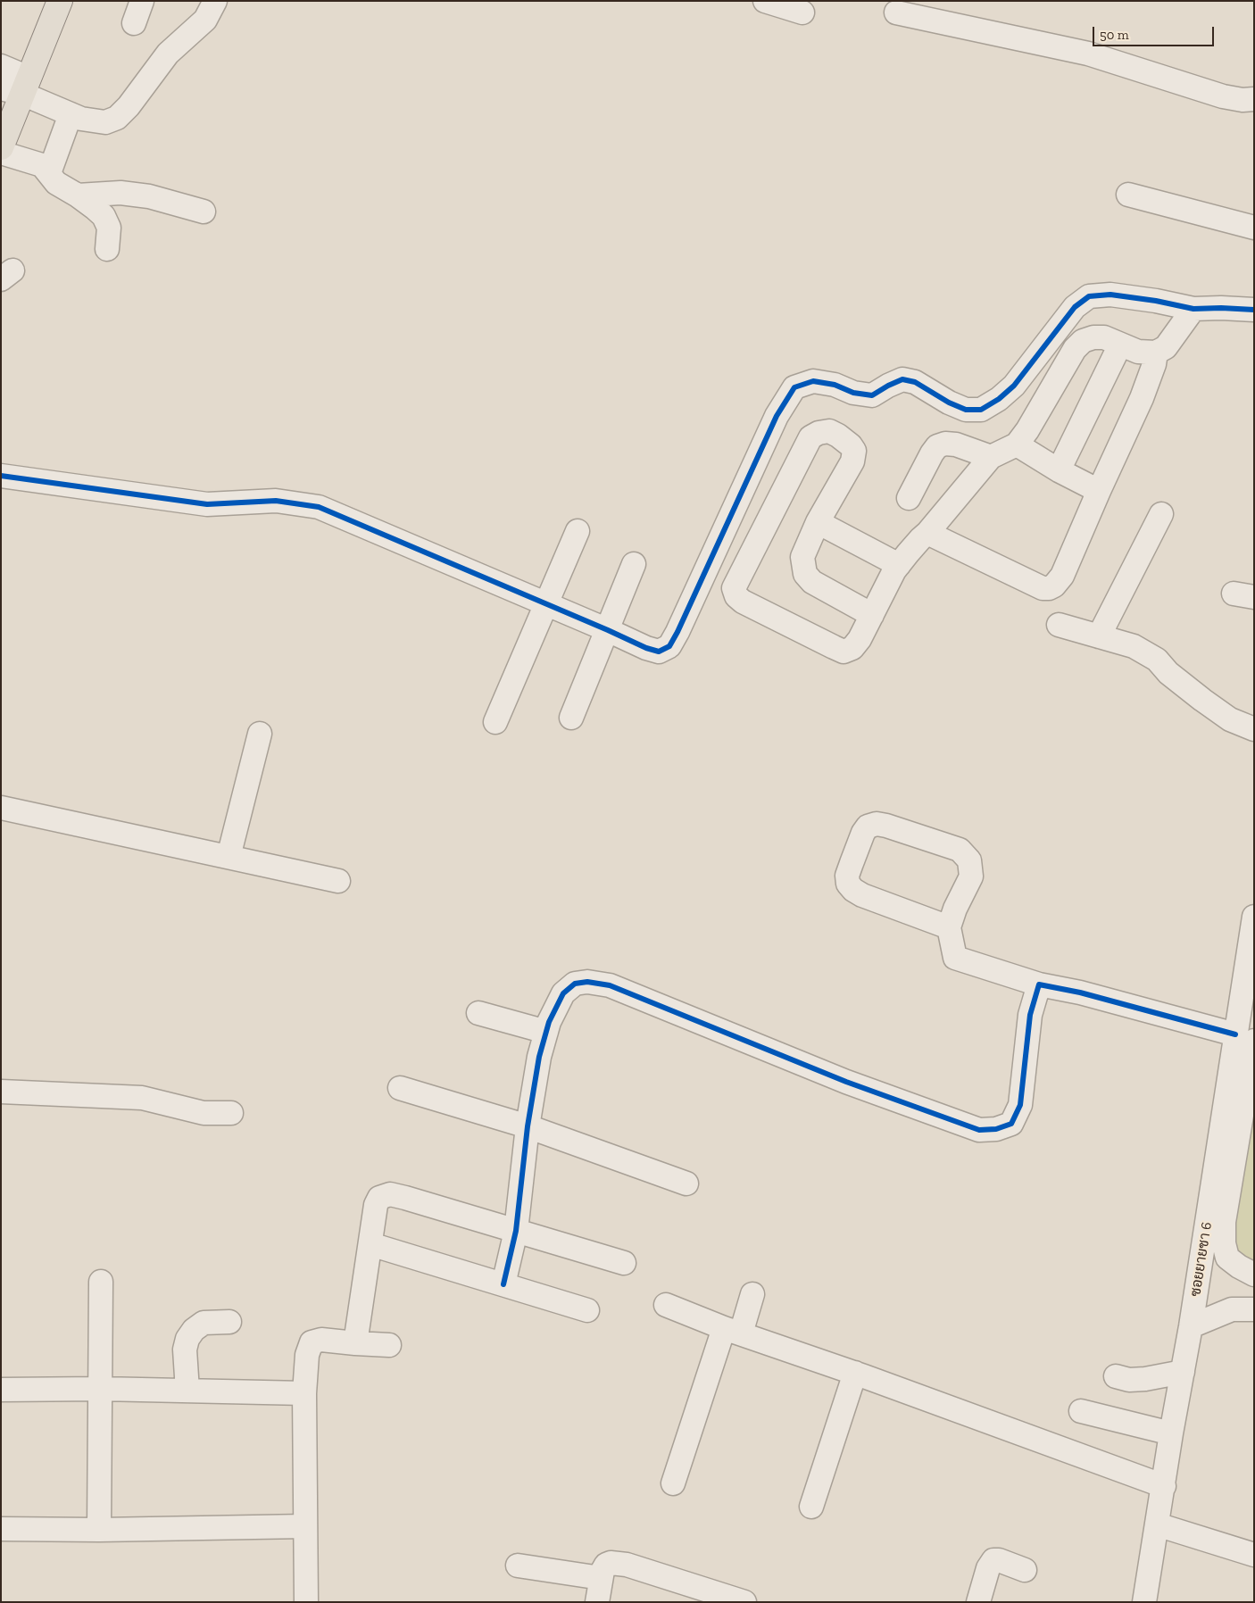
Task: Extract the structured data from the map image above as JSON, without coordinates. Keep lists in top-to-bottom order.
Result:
{
  "streets": {
    "street": ["ซอยยายชา 6"]
  },
  "scale_bar": "50 m"
}
